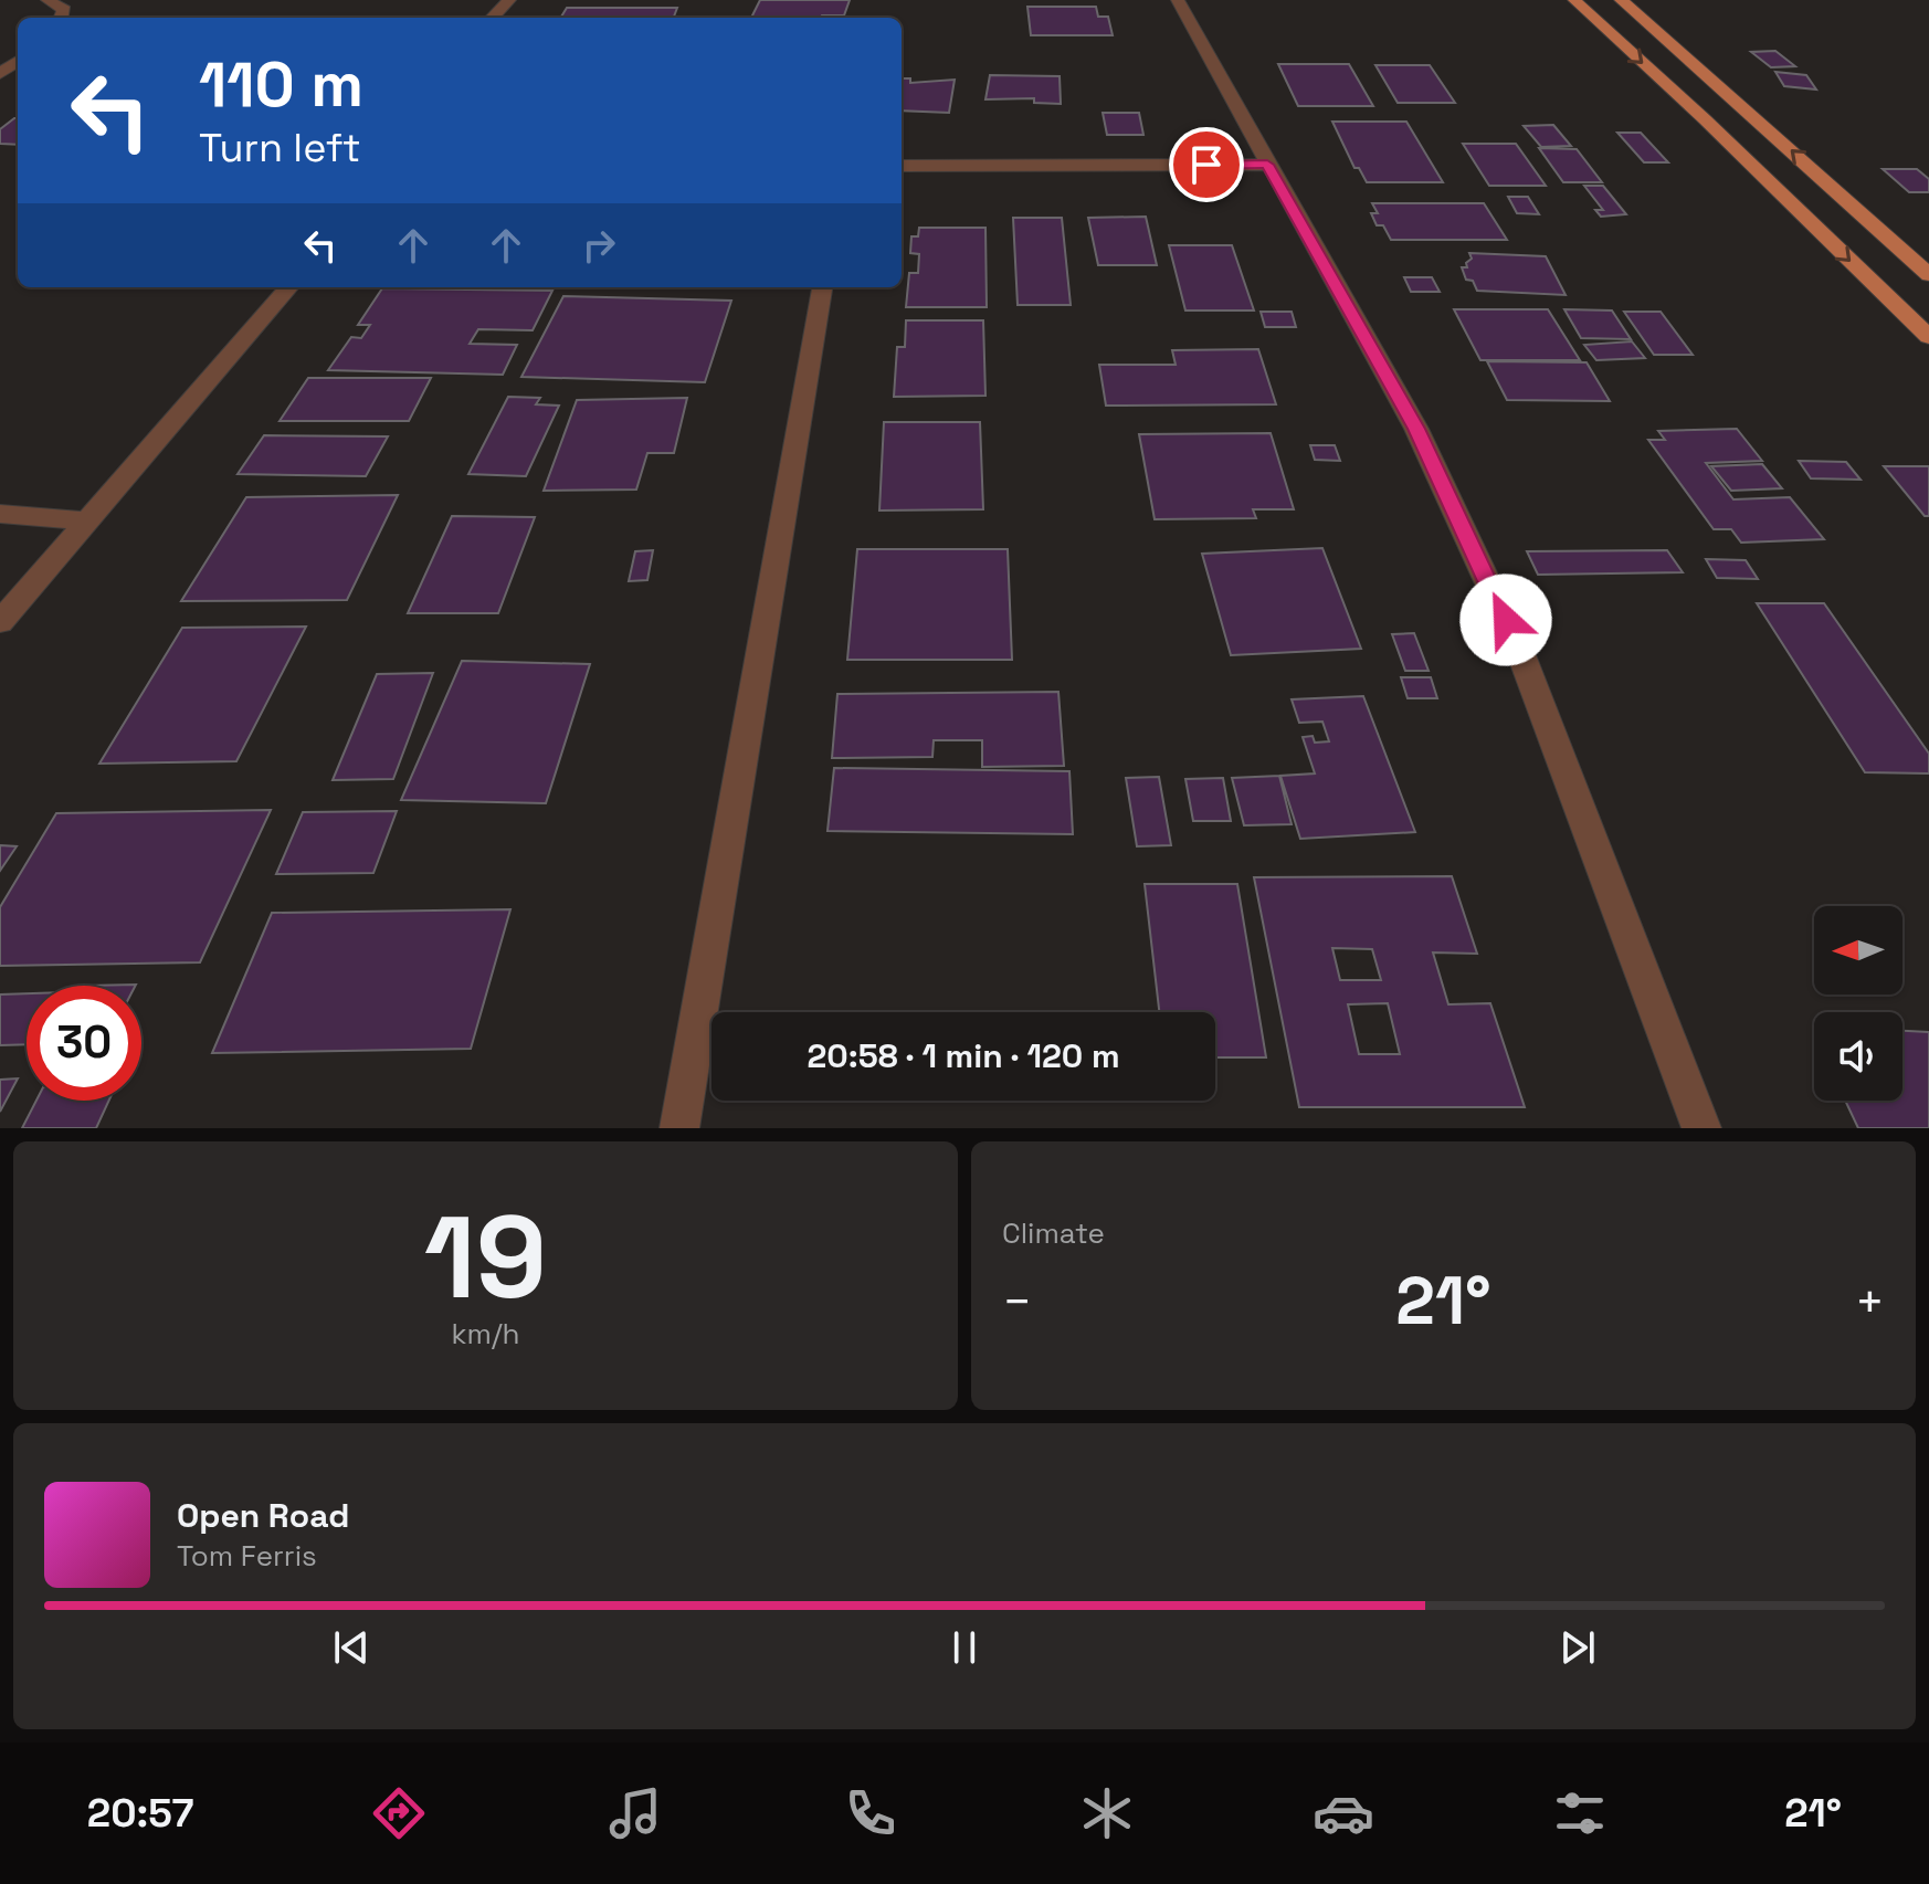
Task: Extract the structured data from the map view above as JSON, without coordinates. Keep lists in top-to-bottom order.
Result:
{
  "north": "left",
  "page": {
    "turn": ["110 m", "Turn left"],
    "limit": "30",
    "trip": "20:58 · 1 min · 120 m",
    "tile": [
      ["19", "km/h"],
      "Climate"
    ],
    "heat": ["−", "21°", "+"],
    "song": ["Open Road", "Tom Ferris"],
    "tabs": ["20:57", "21°"]
  }
}
